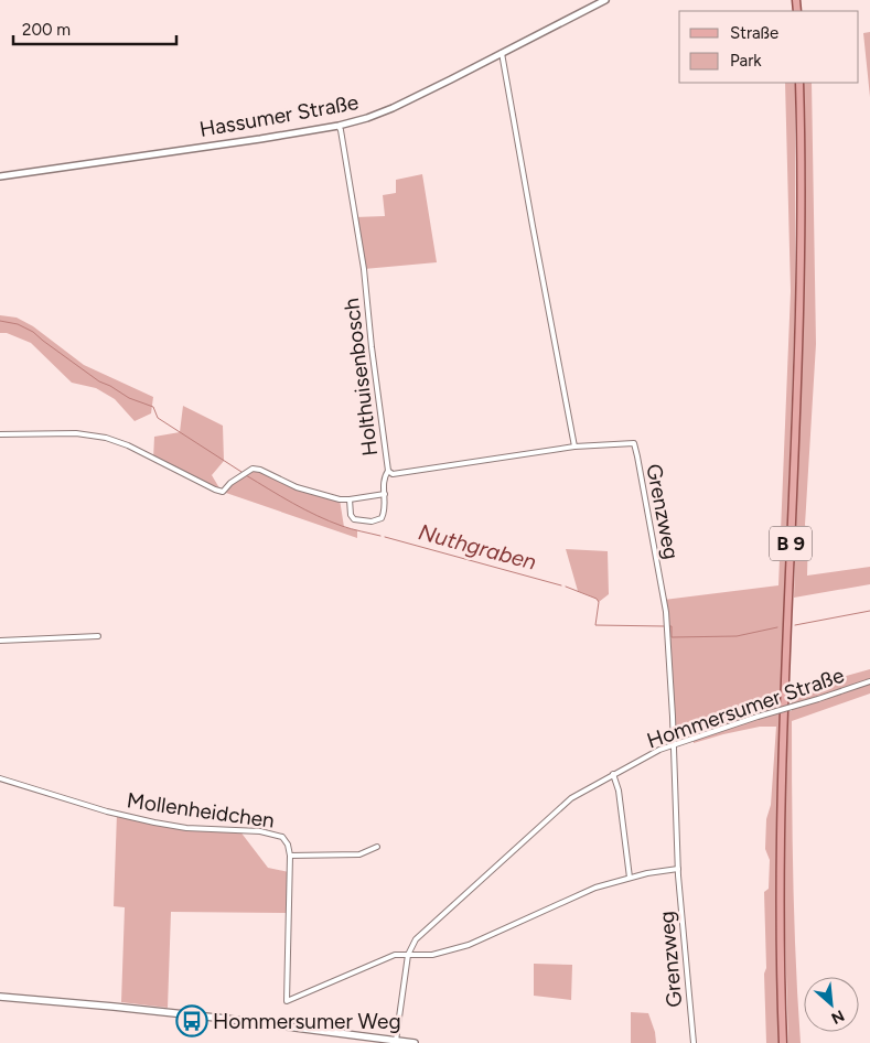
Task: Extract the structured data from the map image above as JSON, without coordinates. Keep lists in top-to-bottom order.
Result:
{
  "streets": {
    "main road": ["B 9"],
    "street": [
      "Hassumer Straße",
      "Holthuisenbosch",
      "Grenzweg",
      "Hommersumer Straße",
      "Mollenheidchen"
    ]
  },
  "crossings": [
    ["Hassumer Straße", "Holthuisenbosch"],
    ["Holthuisenbosch", "Grenzweg"],
    ["Grenzweg", "Hommersumer Straße"],
    ["Hommersumer Straße", "Mollenheidchen"]
  ],
  "water": ["Nuthgraben"],
  "places": {
    "bus stop": ["Hommersumer Weg"]
  },
  "legend": ["Straße", "Park"],
  "scale_bar": "200 m",
  "north": "bottom right"
}
